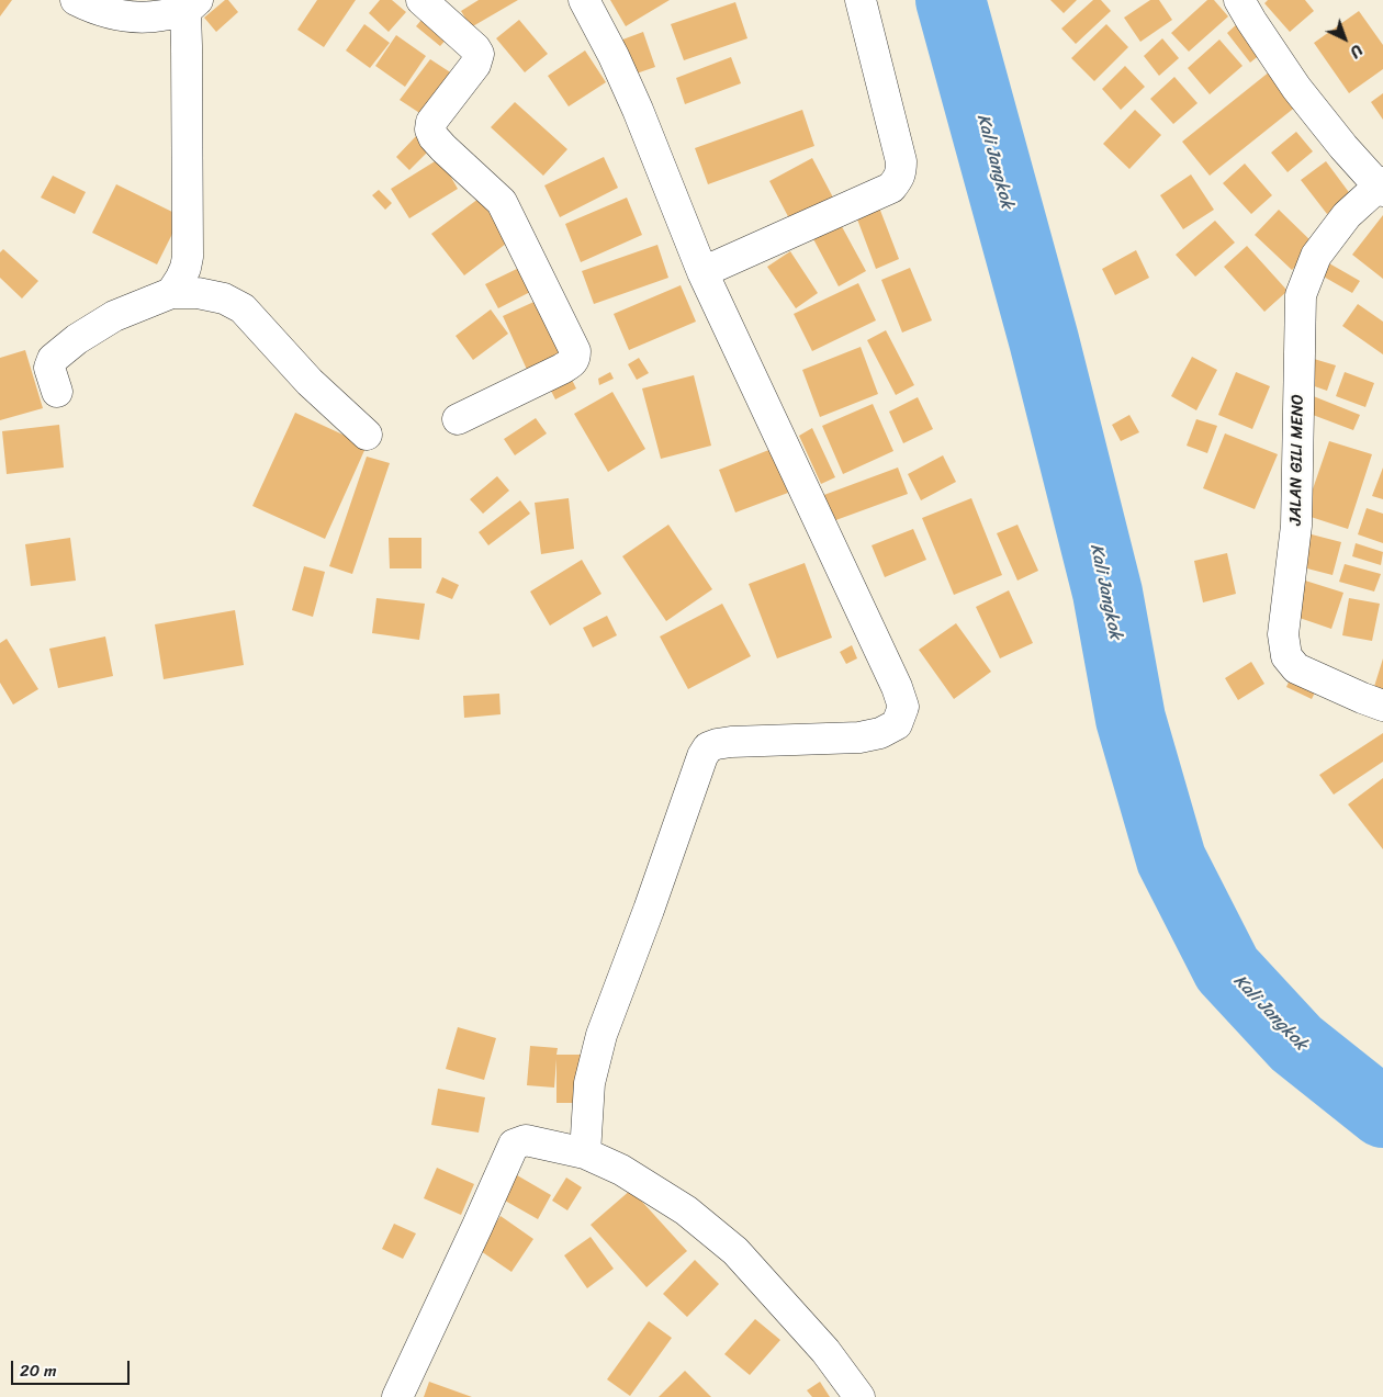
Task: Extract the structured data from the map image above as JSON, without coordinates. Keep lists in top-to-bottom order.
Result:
{
  "streets": {
    "street": ["JALAN GILI MENO"]
  },
  "water": ["Kali Jangkok"],
  "scale_bar": "20 m",
  "north": "bottom right"
}
